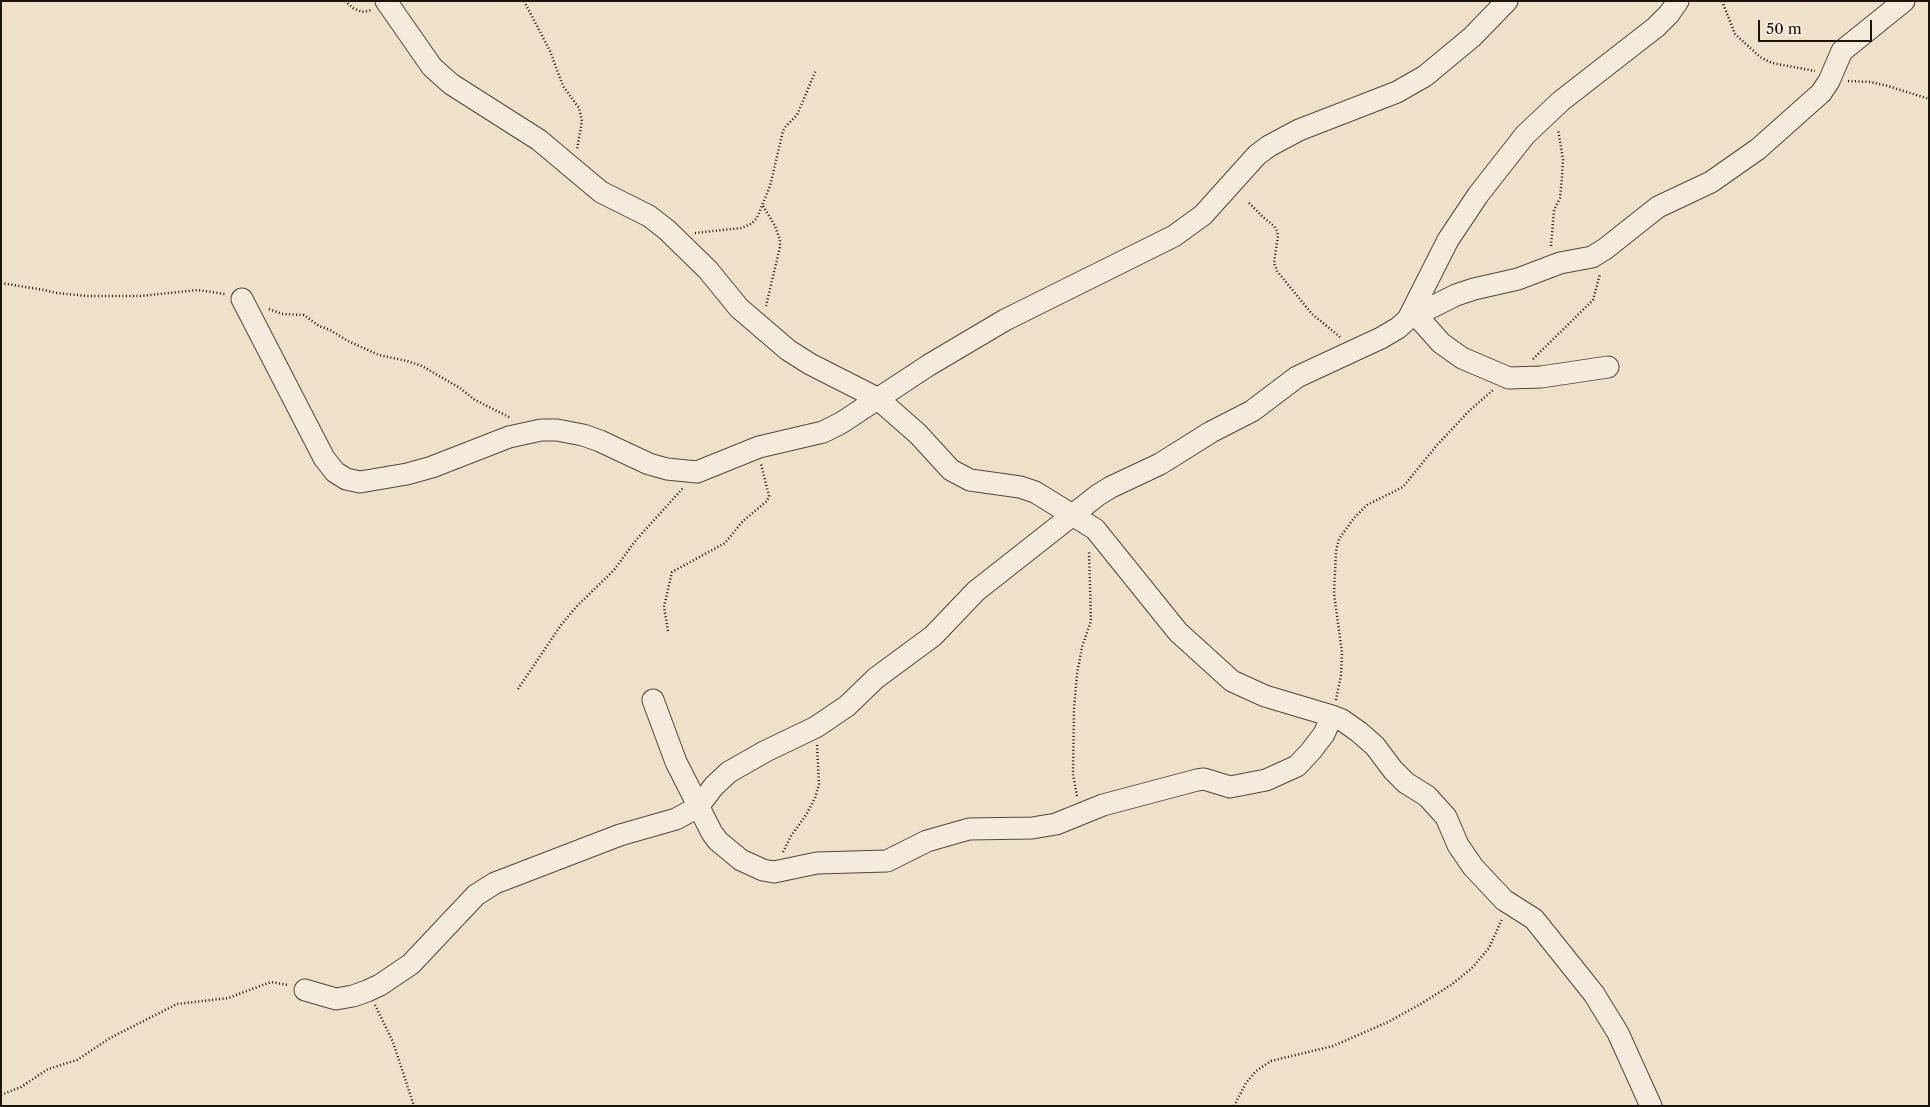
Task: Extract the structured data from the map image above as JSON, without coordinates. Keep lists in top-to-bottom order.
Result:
{
  "scale_bar": "50 m"
}
